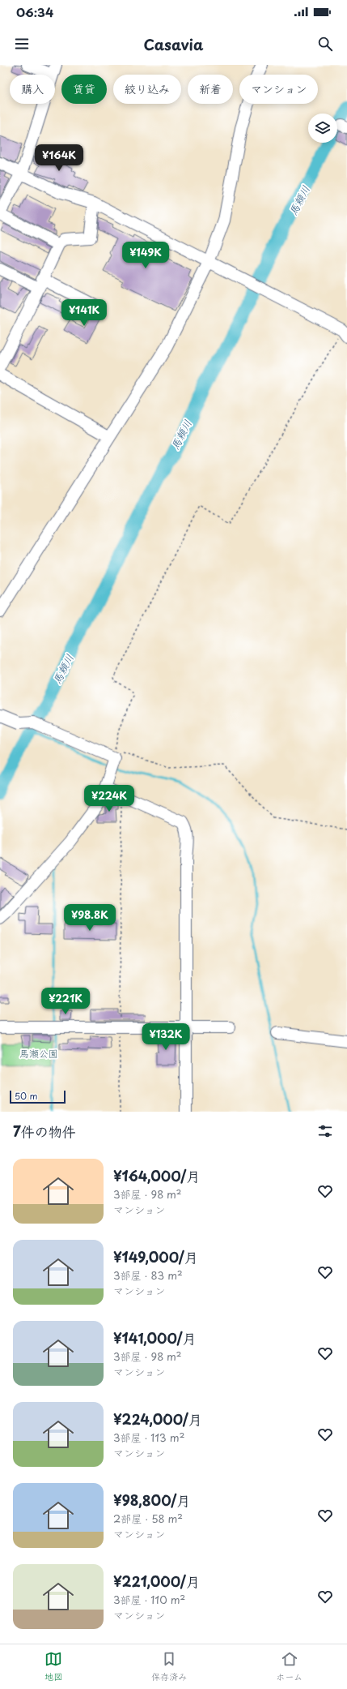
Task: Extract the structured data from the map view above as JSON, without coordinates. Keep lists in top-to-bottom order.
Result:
{
  "water": ["馬頼川"],
  "parks": ["馬瀬公園"],
  "scale_bar": "50 m",
  "page": {
    "status": "06:34",
    "header": "Casavia",
    "chip": [
      "購入",
      "賃貸",
      "絞り込み",
      "新着",
      "マンション"
    ],
    "price": [
      "¥164K",
      "¥149K",
      "¥141K",
      "¥224K",
      "¥98.8K",
      "¥221K",
      "¥132K"
    ],
    "scale": "50 m",
    "heading": "7件の物件",
    "list": [
      {
        "name": "¥164,000/月",
        "note": "3部屋 · 98 m² · マンション"
      },
      {
        "name": "¥149,000/月",
        "note": "3部屋 · 83 m² · マンション"
      },
      {
        "name": "¥141,000/月",
        "note": "3部屋 · 98 m² · マンション"
      },
      {
        "name": "¥224,000/月",
        "note": "3部屋 · 113 m² · マンション"
      },
      {
        "name": "¥98,800/月",
        "note": "2部屋 · 58 m² · マンション"
      },
      {
        "name": "¥221,000/月",
        "note": "3部屋 · 110 m² · マンション"
      }
    ],
    "tabs": ["地図", "保存済み", "ホーム"]
  }
}
